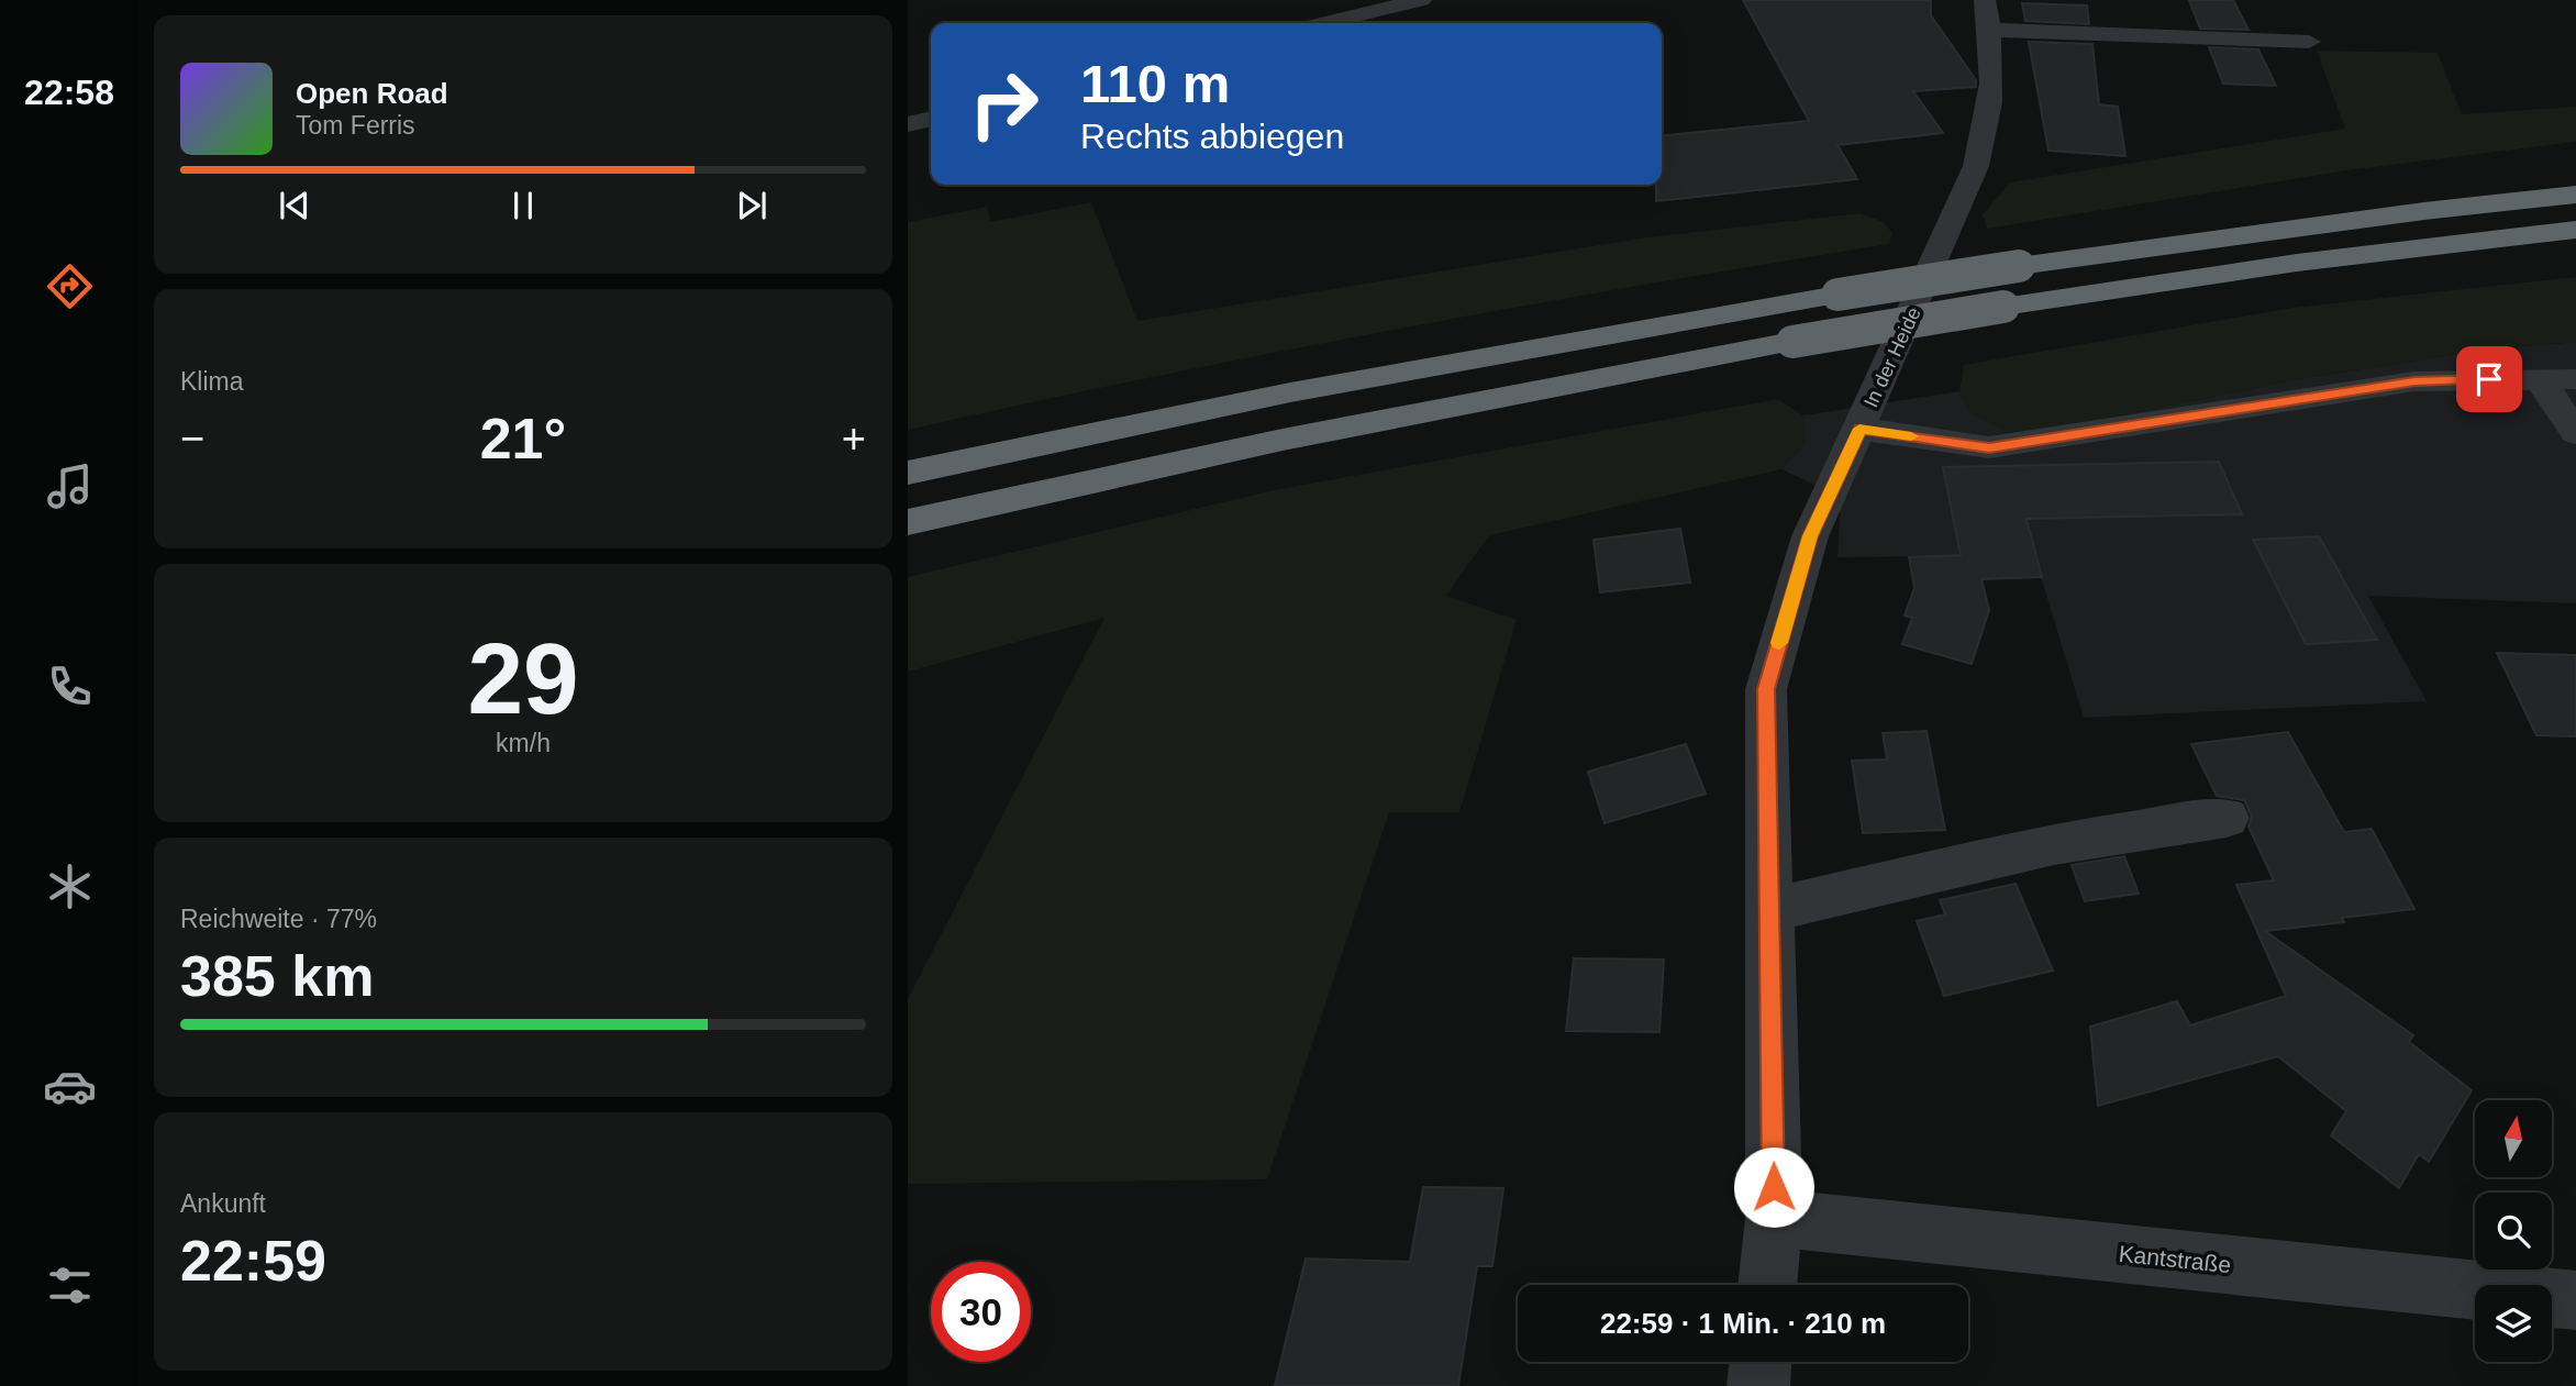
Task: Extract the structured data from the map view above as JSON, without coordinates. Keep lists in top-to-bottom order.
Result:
{
  "streets": {
    "street": ["In der Heide", "Kantstraße"]
  },
  "crossings": [
    ["In der Heide", "Kantstraße"]
  ],
  "north": "top",
  "page": {
    "tabs": "22:58",
    "turn": ["110 m", "Rechts abbiegen"],
    "song": ["Open Road", "Tom Ferris"],
    "tile": [
      "Klima",
      ["29", "km/h"],
      ["Reichweite · 77%", "385 km"],
      ["Ankunft", "22:59"]
    ],
    "heat": ["−", "21°", "+"],
    "limit": "30",
    "trip": "22:59 · 1 Min. · 210 m"
  }
}
